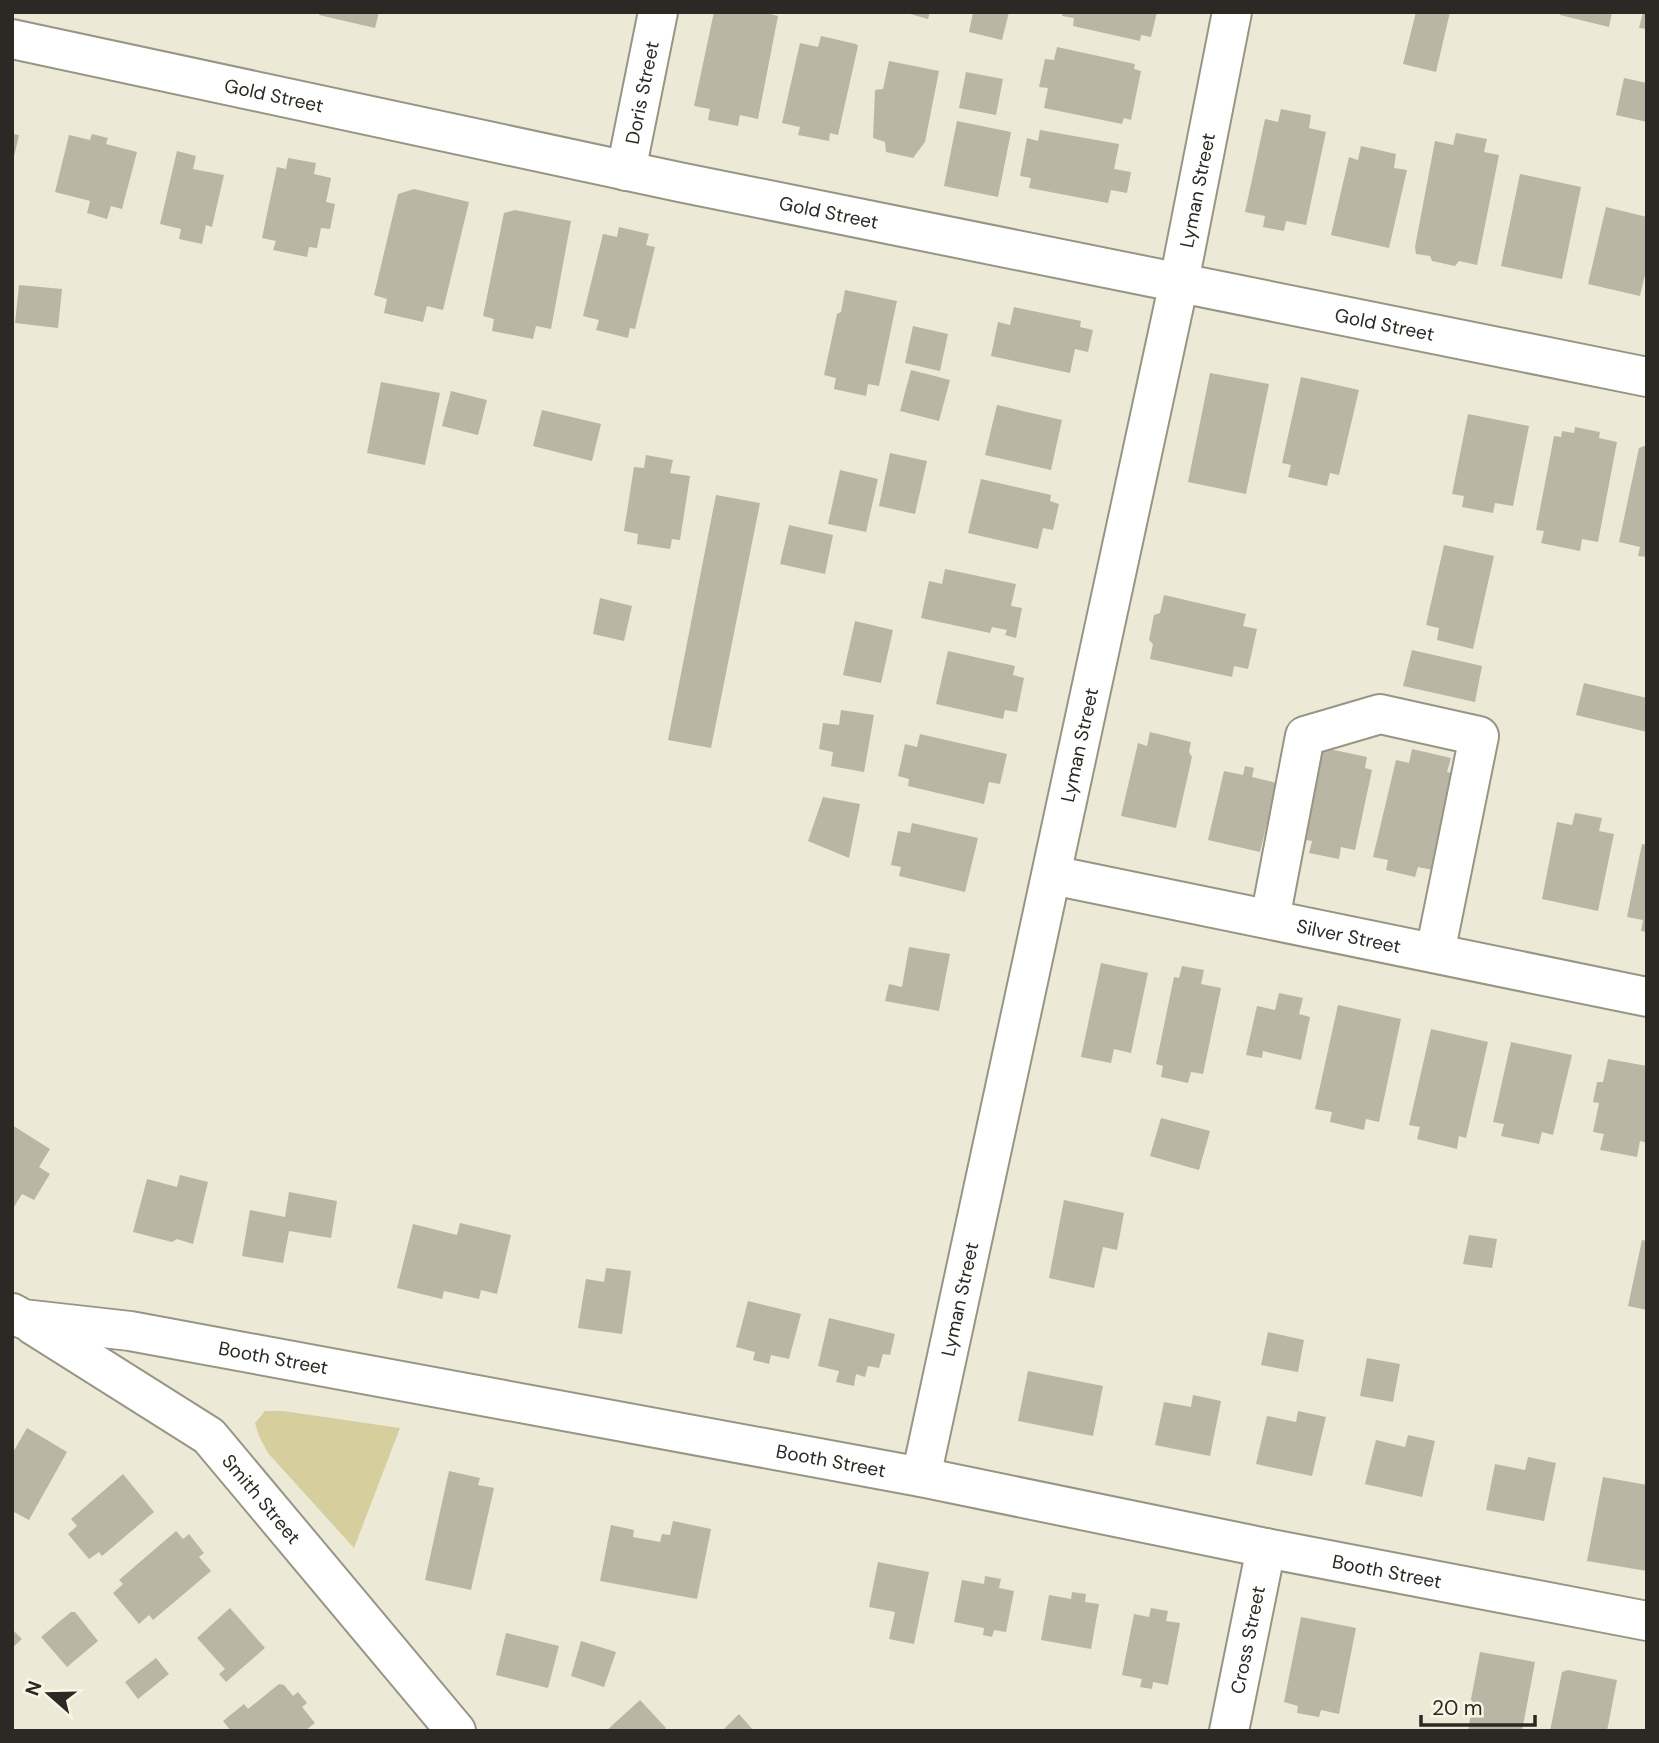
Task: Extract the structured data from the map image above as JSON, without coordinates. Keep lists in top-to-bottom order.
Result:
{
  "streets": {
    "street": [
      "Doris Street",
      "Gold Street",
      "Lyman Street",
      "Silver Street",
      "Booth Street",
      "Smith Street",
      "Cross Street"
    ]
  },
  "crossings": [
    ["Doris Street", "Gold Street"],
    ["Gold Street", "Lyman Street"],
    ["Lyman Street", "Silver Street"],
    ["Lyman Street", "Booth Street"],
    ["Booth Street", "Smith Street"],
    ["Booth Street", "Cross Street"]
  ],
  "scale_bar": "20 m",
  "north": "left"
}
